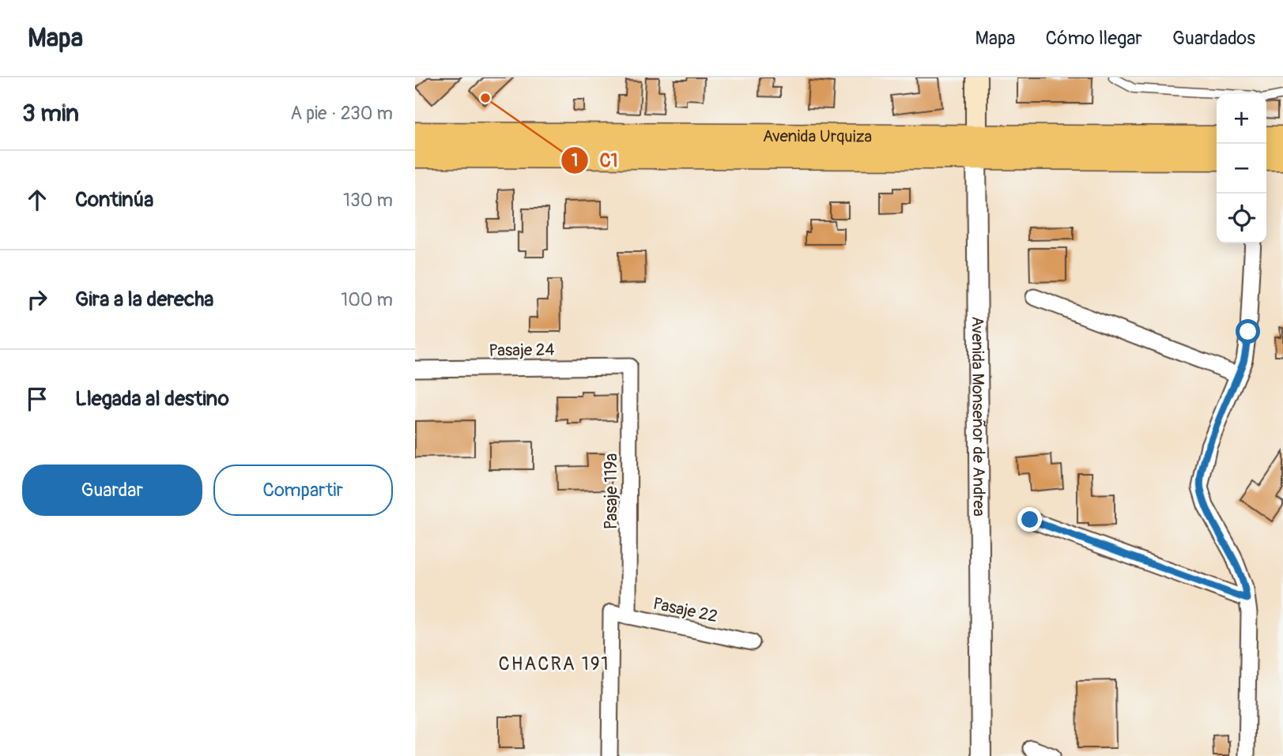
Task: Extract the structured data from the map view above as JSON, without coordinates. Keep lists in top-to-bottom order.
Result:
{
  "streets": {
    "main road": ["Avenida Urquiza", "Avenida Monseñor de Andrea"],
    "street": ["Pasaje 24", "Pasaje 119a", "Pasaje 22"]
  },
  "crossings": [
    ["Avenida Urquiza", "Avenida Monseñor de Andrea"],
    ["Pasaje 24", "Pasaje 119a"],
    ["Pasaje 119a", "Pasaje 22"]
  ],
  "districts": ["CHACRA 191"],
  "places": ["C1"],
  "page": {
    "header": "Mapa",
    "nav": ["Mapa", "Cómo llegar", "Guardados"],
    "heading": ["3 min", "A pie · 230 m"],
    "map_buttons": ["+", "−"],
    "list": [
      ["Continúa", "130 m"],
      ["Gira a la derecha", "100 m"],
      "Llegada al destino"
    ],
    "buttons": ["Guardar", "Compartir"]
  }
}
